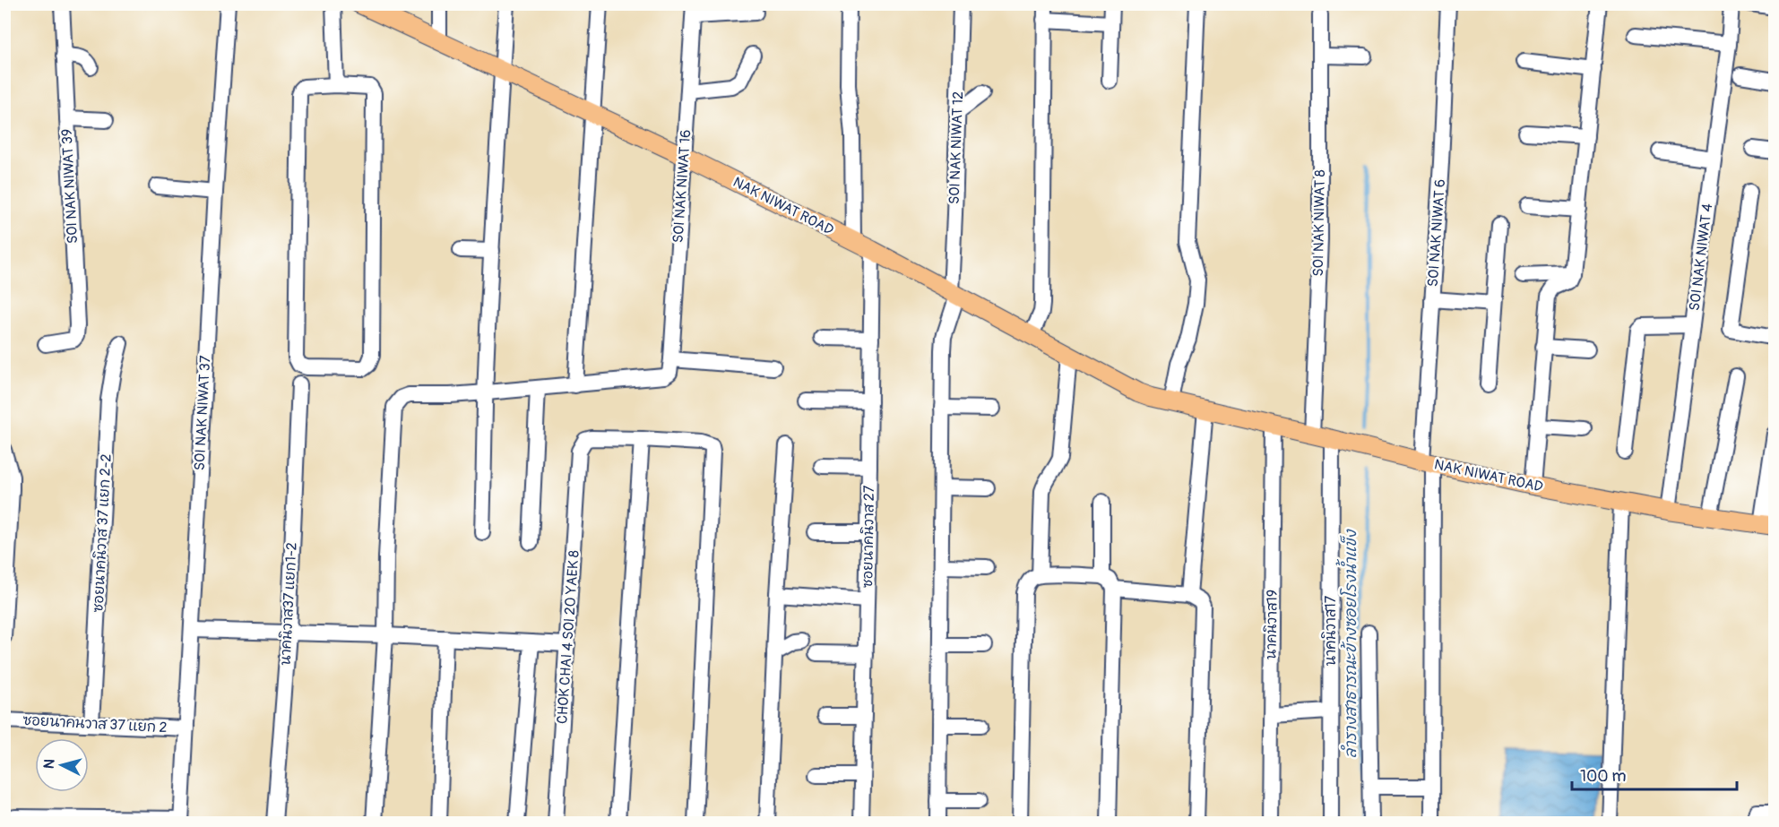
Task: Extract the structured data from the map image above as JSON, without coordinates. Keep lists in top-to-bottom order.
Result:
{
  "streets": {
    "main road": ["NAK NIWAT ROAD"],
    "street": [
      "SOI NAK NIWAT 12",
      "SOI NAK NIWAT 39",
      "SOI NAK NIWAT 16",
      "SOI NAK NIWAT 8",
      "SOI NAK NIWAT 6",
      "SOI NAK NIWAT 4",
      "SOI NAK NIWAT 37",
      "ซอยนาคนิวาส 37 แยก 2-2",
      "ซอยนาคนิวาส 27",
      "นาคนิวาส37 แยก1-2",
      "นาคนิวาส19",
      "นาคนิวาส17",
      "CHOK CHAI 4 SOI 20 YAEK 8",
      "ซอยนาคนวาส 37 แยก 2"
    ]
  },
  "crossings": [
    ["SOI NAK NIWAT 12", "NAK NIWAT ROAD"],
    ["SOI NAK NIWAT 16", "NAK NIWAT ROAD"],
    ["NAK NIWAT ROAD", "SOI NAK NIWAT 8"],
    ["NAK NIWAT ROAD", "SOI NAK NIWAT 6"],
    ["NAK NIWAT ROAD", "SOI NAK NIWAT 4"],
    ["NAK NIWAT ROAD", "ซอยนาคนิวาส 27"],
    ["NAK NIWAT ROAD", "นาคนิวาส19"],
    ["NAK NIWAT ROAD", "นาคนิวาส17"],
    ["SOI NAK NIWAT 37", "ซอยนาคนวาส 37 แยก 2"],
    ["ซอยนาคนิวาส 37 แยก 2-2", "ซอยนาคนวาส 37 แยก 2"]
  ],
  "water": ["ลำรางสาธารณะข้างซอยโรงน้ำแข็ง"],
  "scale_bar": "100 m",
  "north": "left"
}
